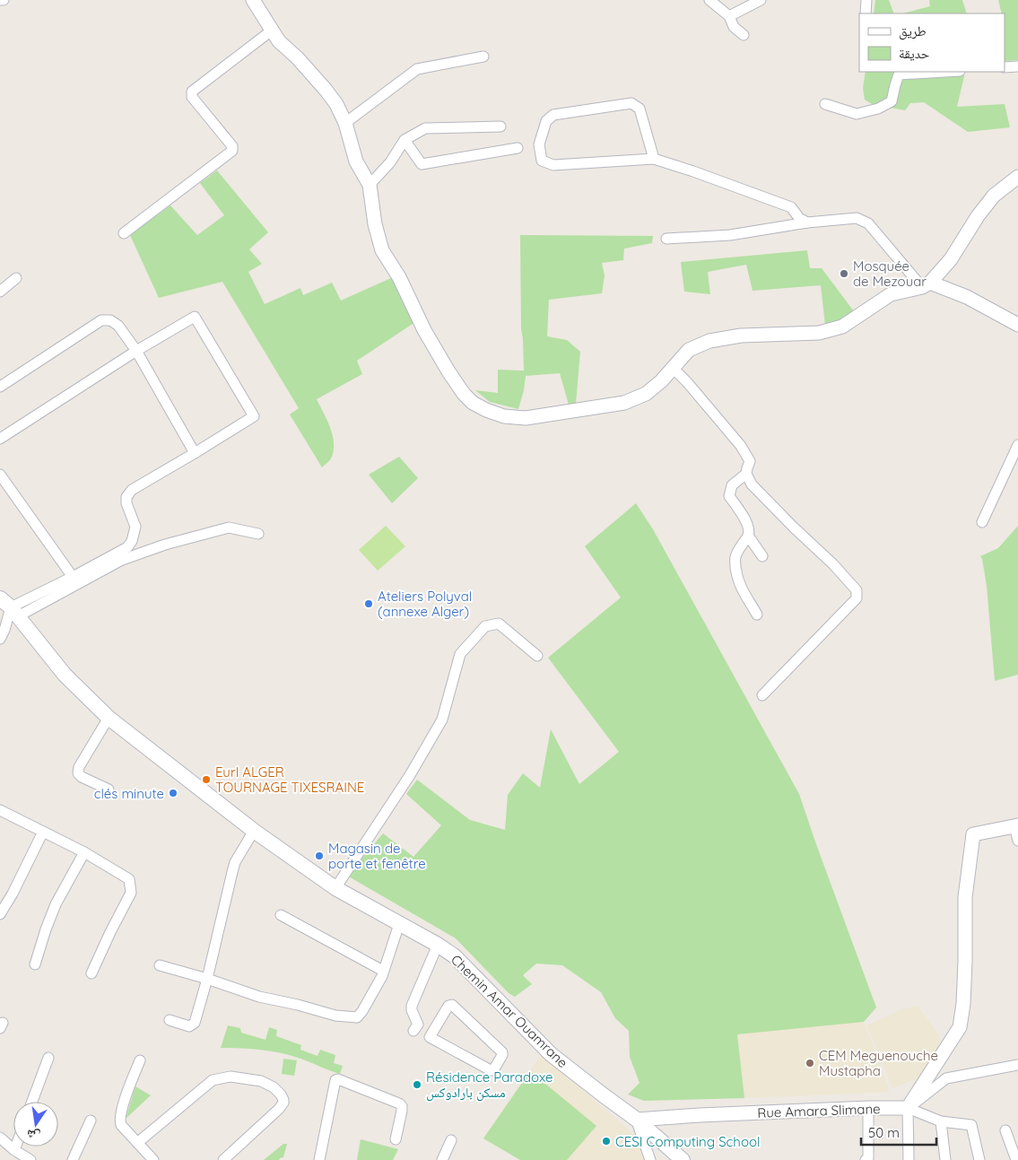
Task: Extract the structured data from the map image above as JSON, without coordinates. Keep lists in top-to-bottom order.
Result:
{
  "streets": {
    "main road": ["Chemin Amar Ouamrane"],
    "street": ["Rue Amara Slimane"]
  },
  "crossings": [
    ["Chemin Amar Ouamrane", "Rue Amara Slimane"]
  ],
  "places": [
    "Mosquée de Mezouar",
    "Ateliers Polyval (annexe Alger)",
    "Eurl ALGER TOURNAGE TIXESRAINE",
    "clés minute",
    "Magasin de porte et fenêtre",
    "CEM Meguenouche Mustapha",
    "Résidence Paradoxe مسكن بارادوكس",
    "CESI Computing School"
  ],
  "legend": ["طريق", "حديقة"],
  "scale_bar": "50 m",
  "north": "bottom"
}
